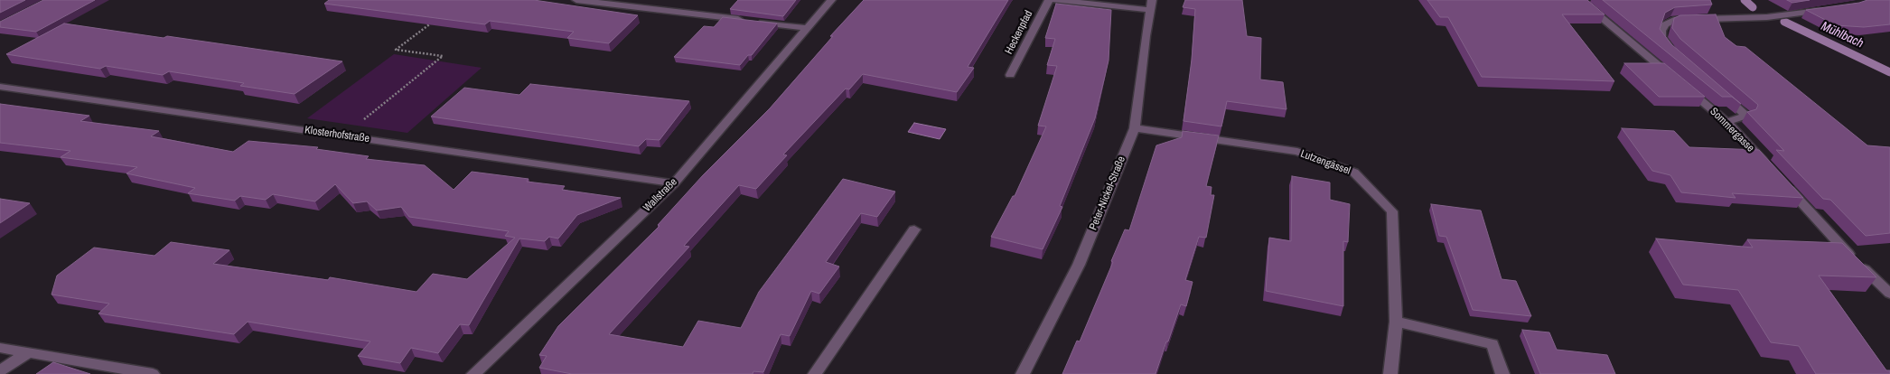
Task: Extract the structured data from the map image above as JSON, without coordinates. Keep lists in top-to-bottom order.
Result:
{
  "streets": {
    "street": [
      "Heckenpfad",
      "Sommergasse",
      "Klosterhofstraße",
      "Lutzengässel",
      "Peter-Nickel-Straße",
      "Wallstraße"
    ]
  },
  "crossings": [
    ["Klosterhofstraße", "Wallstraße"],
    ["Lutzengässel", "Peter-Nickel-Straße"]
  ],
  "water": ["Mühlbach"]
}
